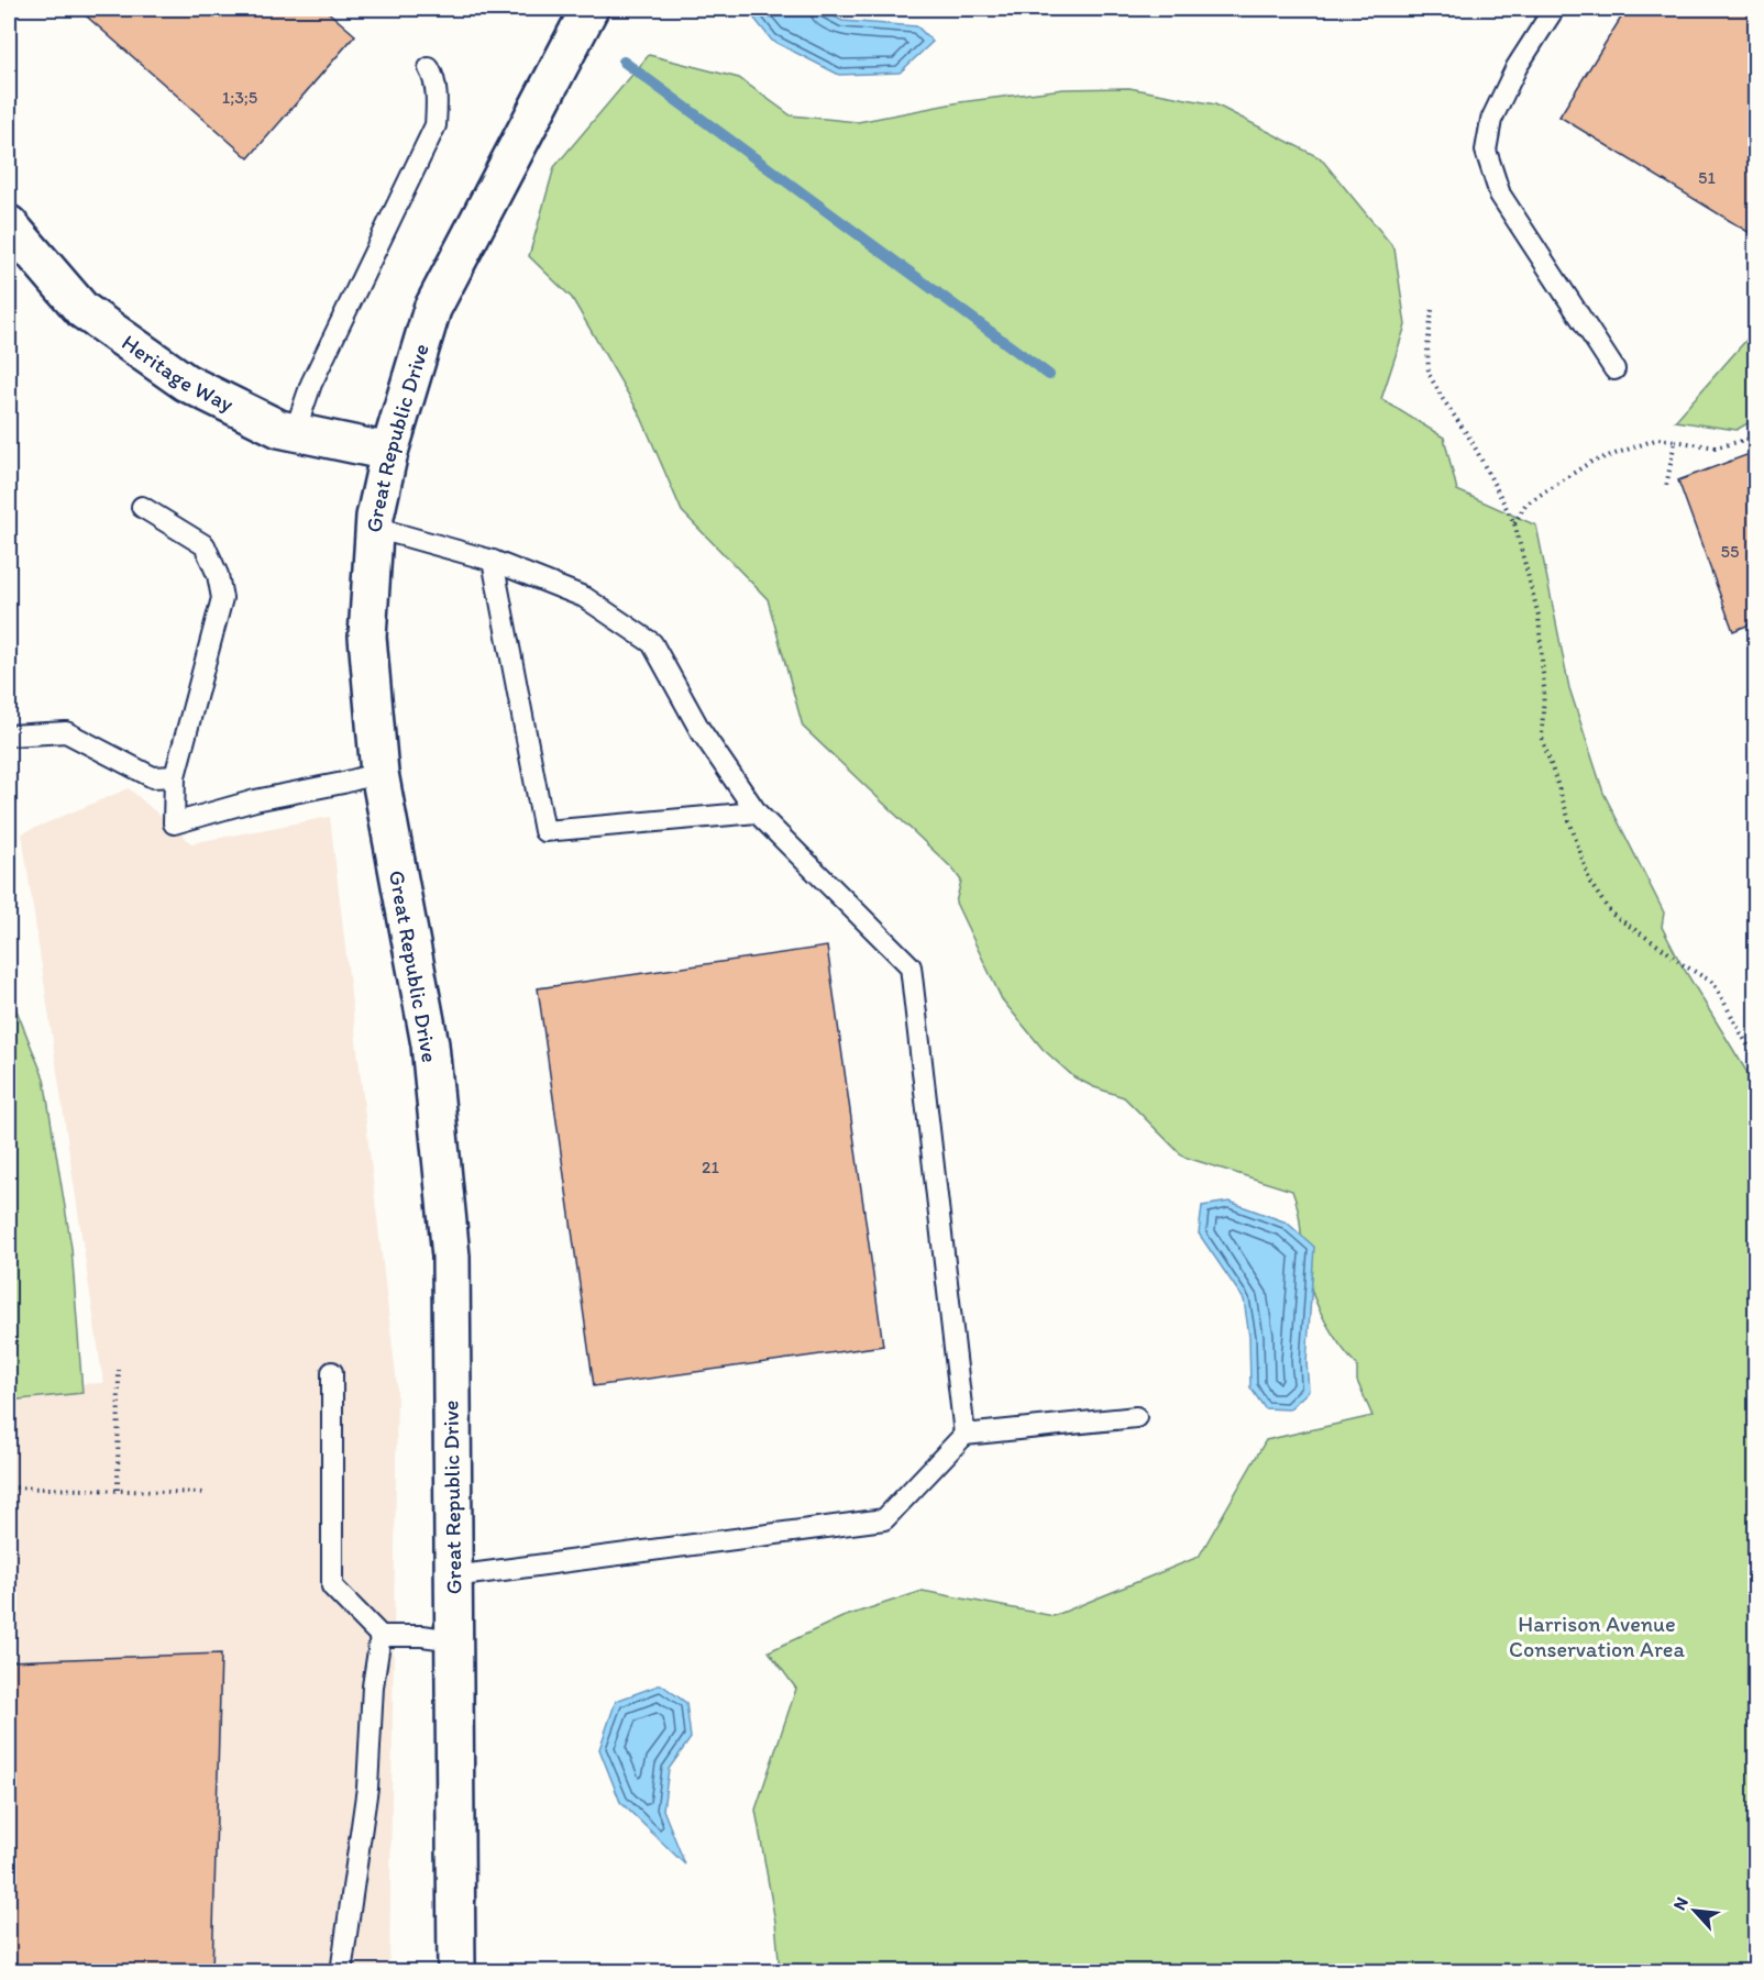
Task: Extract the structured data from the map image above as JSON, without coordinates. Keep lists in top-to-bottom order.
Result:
{
  "streets": {
    "street": ["Heritage Way", "Great Republic Drive"]
  },
  "crossings": [
    ["Heritage Way", "Great Republic Drive"]
  ],
  "parks": ["Harrison Avenue Conservation Area"],
  "house_numbers": [
    "1;3;5",
    "51",
    "55",
    "21"
  ],
  "north": "top left"
}
